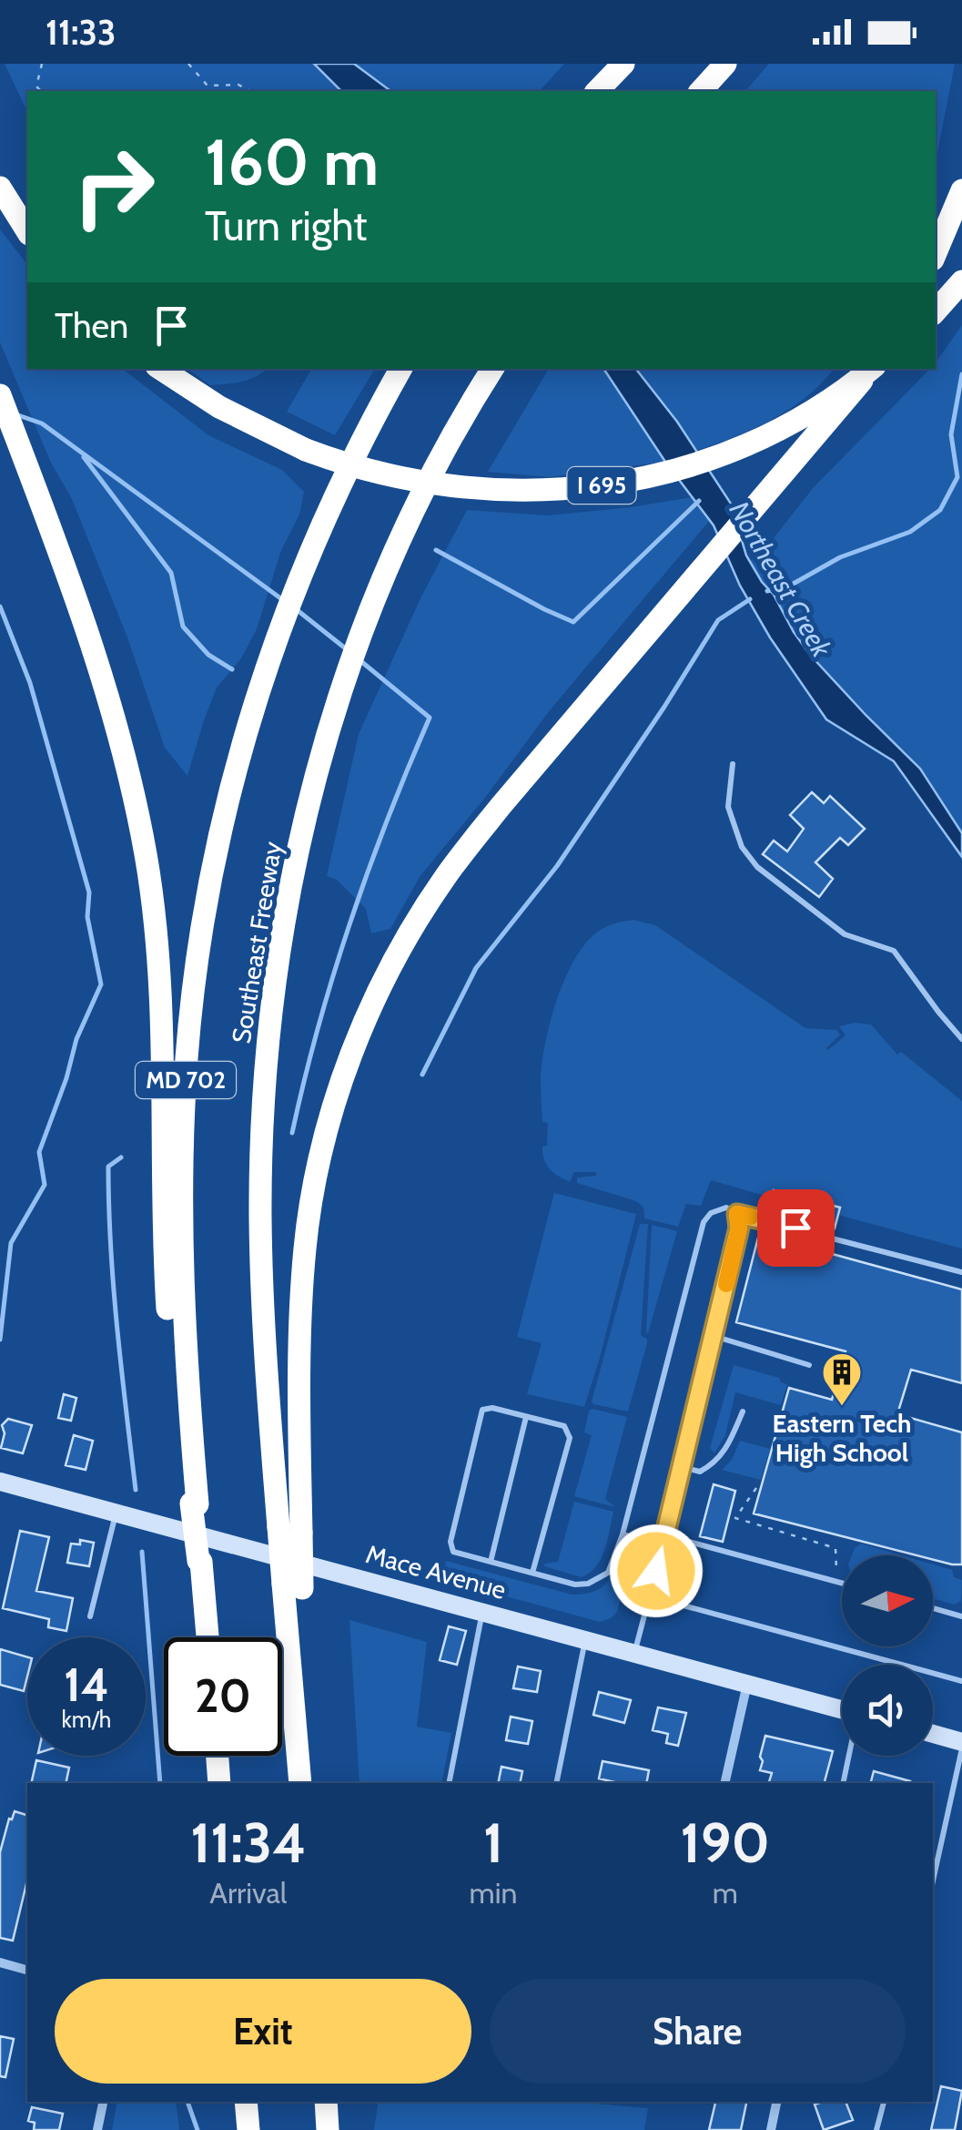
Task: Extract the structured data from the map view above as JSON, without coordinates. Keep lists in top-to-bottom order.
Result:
{
  "streets": {
    "highway": ["I 695", "Southeast Freeway", "MD 702"],
    "main road": ["Mace Avenue"]
  },
  "water": ["Northeast Creek"],
  "places": {
    "building": ["Eastern Tech High School"]
  },
  "north": "right",
  "page": {
    "status": "11:33",
    "turn": ["160 m", "Turn right"],
    "then": "Then",
    "speed": "14 km/h",
    "limit": "20",
    "eta": [
      "11:34",
      "Arrival",
      "1",
      "min",
      "190",
      "m"
    ],
    "buttons": ["Exit", "Share"]
  }
}
